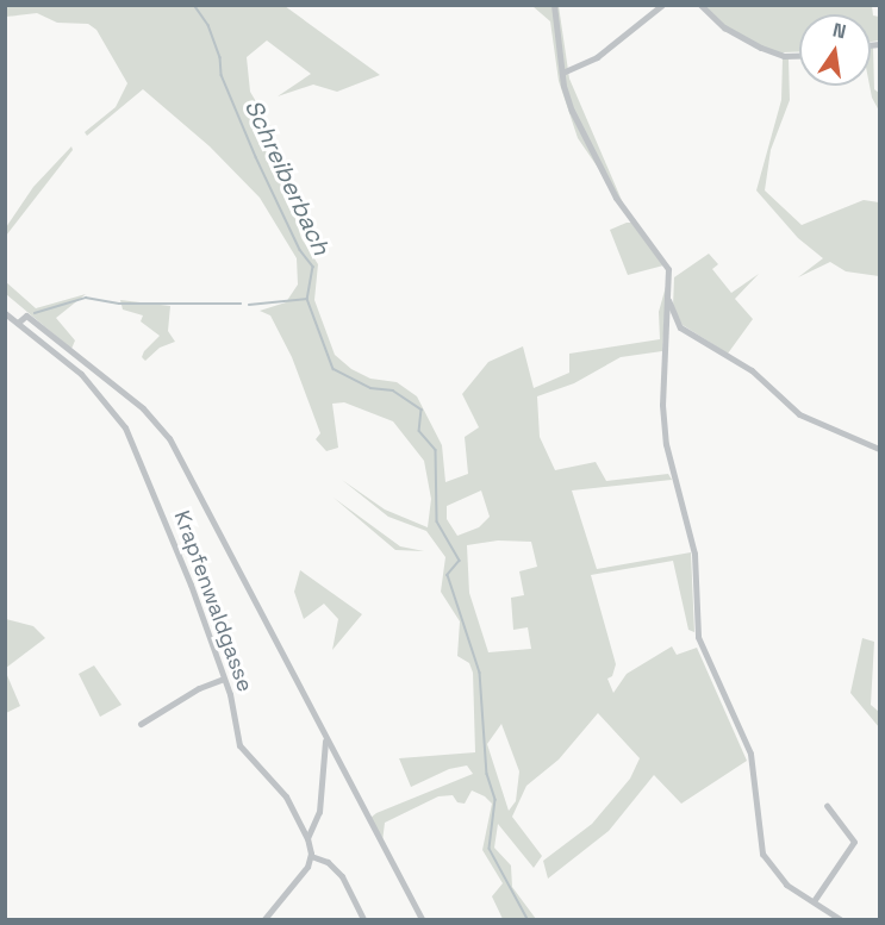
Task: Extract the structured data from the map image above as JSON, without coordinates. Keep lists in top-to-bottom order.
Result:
{
  "streets": {
    "street": ["Krapfenwaldgasse"]
  },
  "water": ["Schreiberbach"],
  "north": "top"
}
